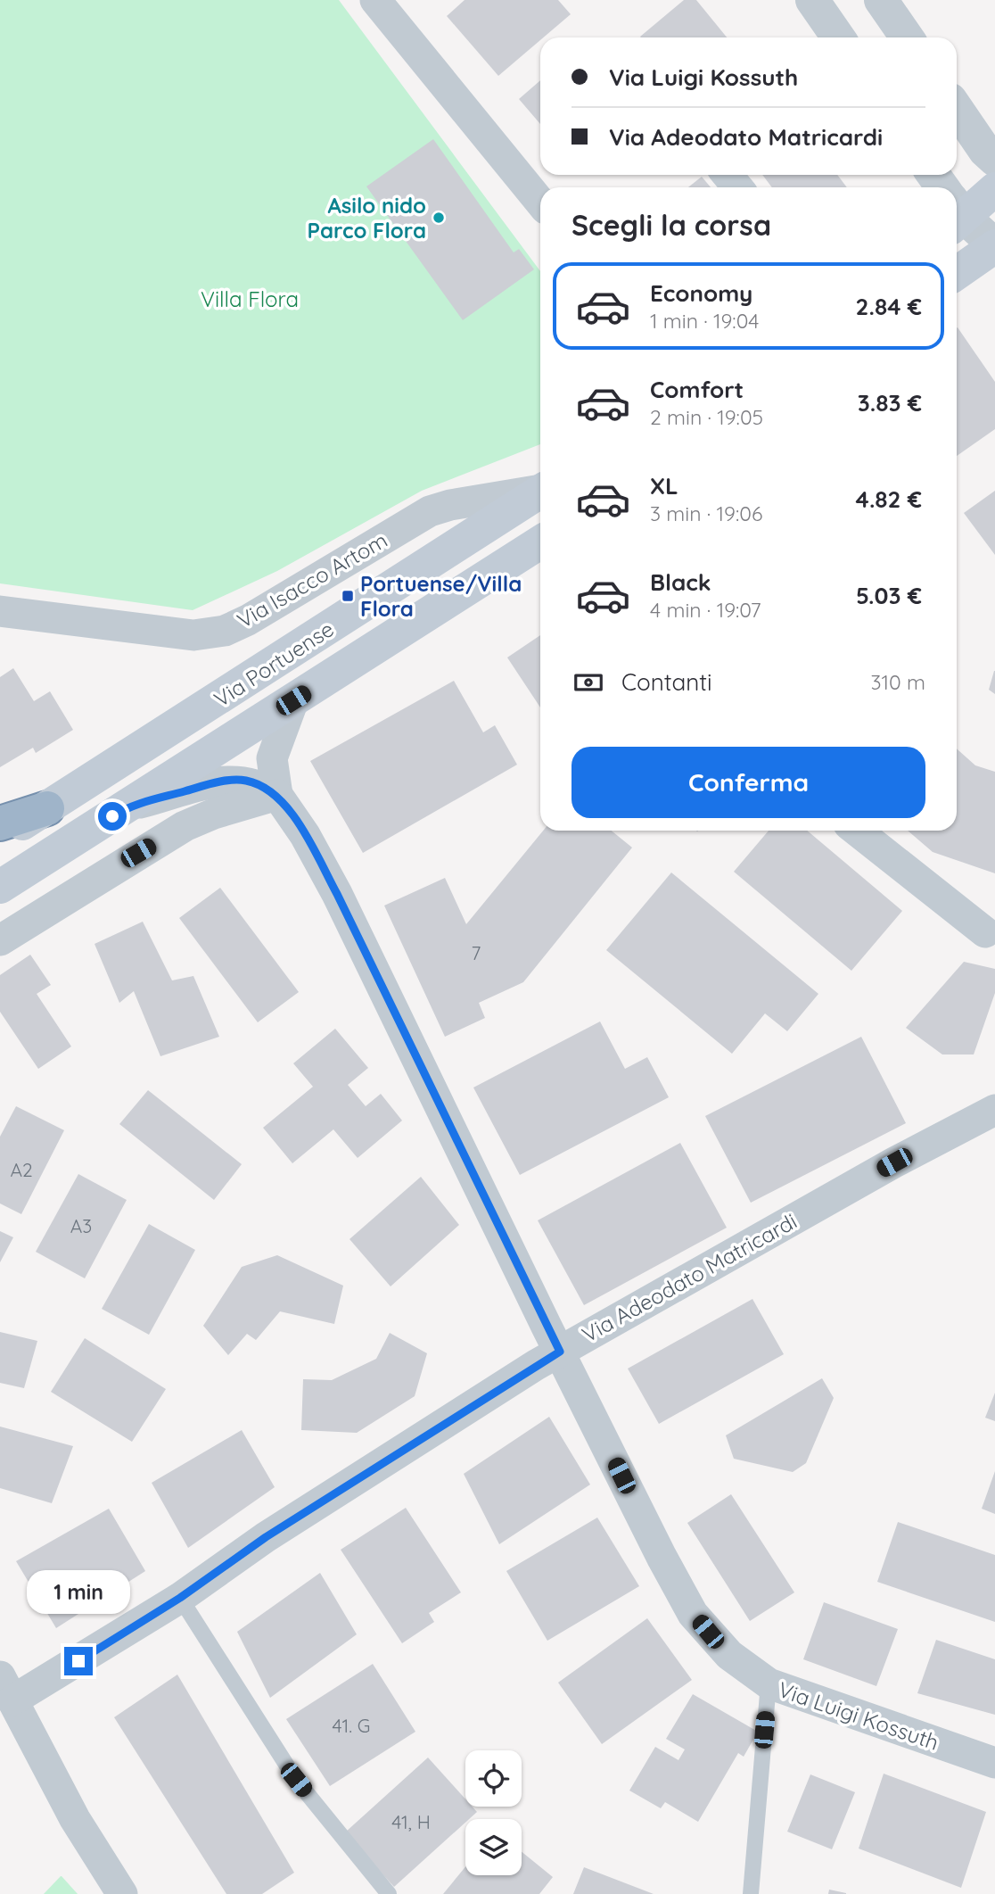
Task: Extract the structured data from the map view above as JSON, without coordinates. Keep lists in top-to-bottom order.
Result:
{
  "streets": {
    "main road": ["Via Portuense"],
    "street": ["Via Isacco Artom", "Via Adeodato Matricardi", "Via Luigi Kossuth"]
  },
  "crossings": [
    ["Via Portuense", "Via Luigi Kossuth"],
    ["Via Adeodato Matricardi", "Via Luigi Kossuth"]
  ],
  "parks": ["Villa Flora"],
  "places": {
    "other": ["Asilo nido Parco Flora"],
    "transit": ["Portuense/Villa Flora"]
  },
  "house_numbers": [
    "7",
    "A2",
    "A3",
    "41. G",
    "41, H"
  ],
  "page": {
    "banner": ["Via Luigi Kossuth", "Via Adeodato Matricardi"],
    "heading": "Scegli la corsa",
    "list": [
      {
        "name": "Economy",
        "note": "1 min · 19:04",
        "value": "2.84 €"
      },
      {
        "name": "Comfort",
        "note": "2 min · 19:05",
        "value": "3.83 €"
      },
      {
        "name": "XL",
        "note": "3 min · 19:06",
        "value": "4.82 €"
      },
      {
        "name": "Black",
        "note": "4 min · 19:07",
        "value": "5.03 €"
      }
    ],
    "pay": ["Contanti", "310 m"],
    "buttons": "Conferma",
    "bubble": "1 min"
  }
}
